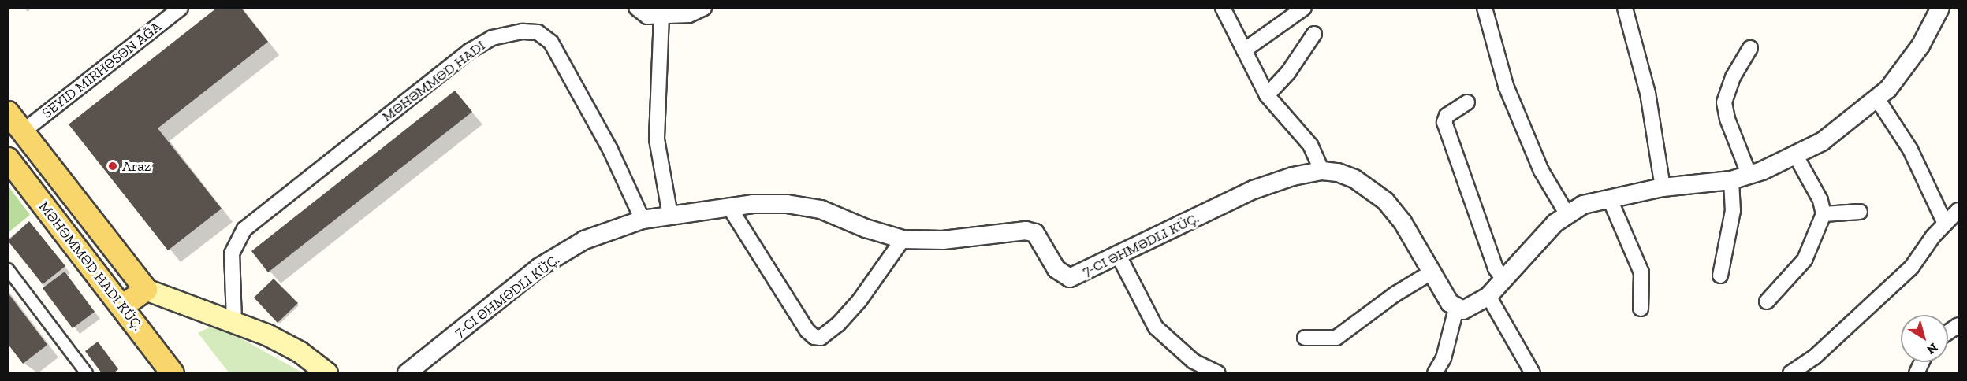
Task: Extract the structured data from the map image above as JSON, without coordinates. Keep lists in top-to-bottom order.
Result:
{
  "streets": {
    "main road": ["MƏHƏMMƏD HADI KÜÇ."],
    "street": ["SEYID MIRHƏSƏN AĞA", "MƏHƏMMƏD HADI", "7-CI ƏHMƏDLI KÜÇ."]
  },
  "crossings": [
    ["SEYID MIRHƏSƏN AĞA", "MƏHƏMMƏD HADI KÜÇ."],
    ["MƏHƏMMƏD HADI", "7-CI ƏHMƏDLI KÜÇ."]
  ],
  "places": ["Araz"],
  "north": "bottom right"
}
